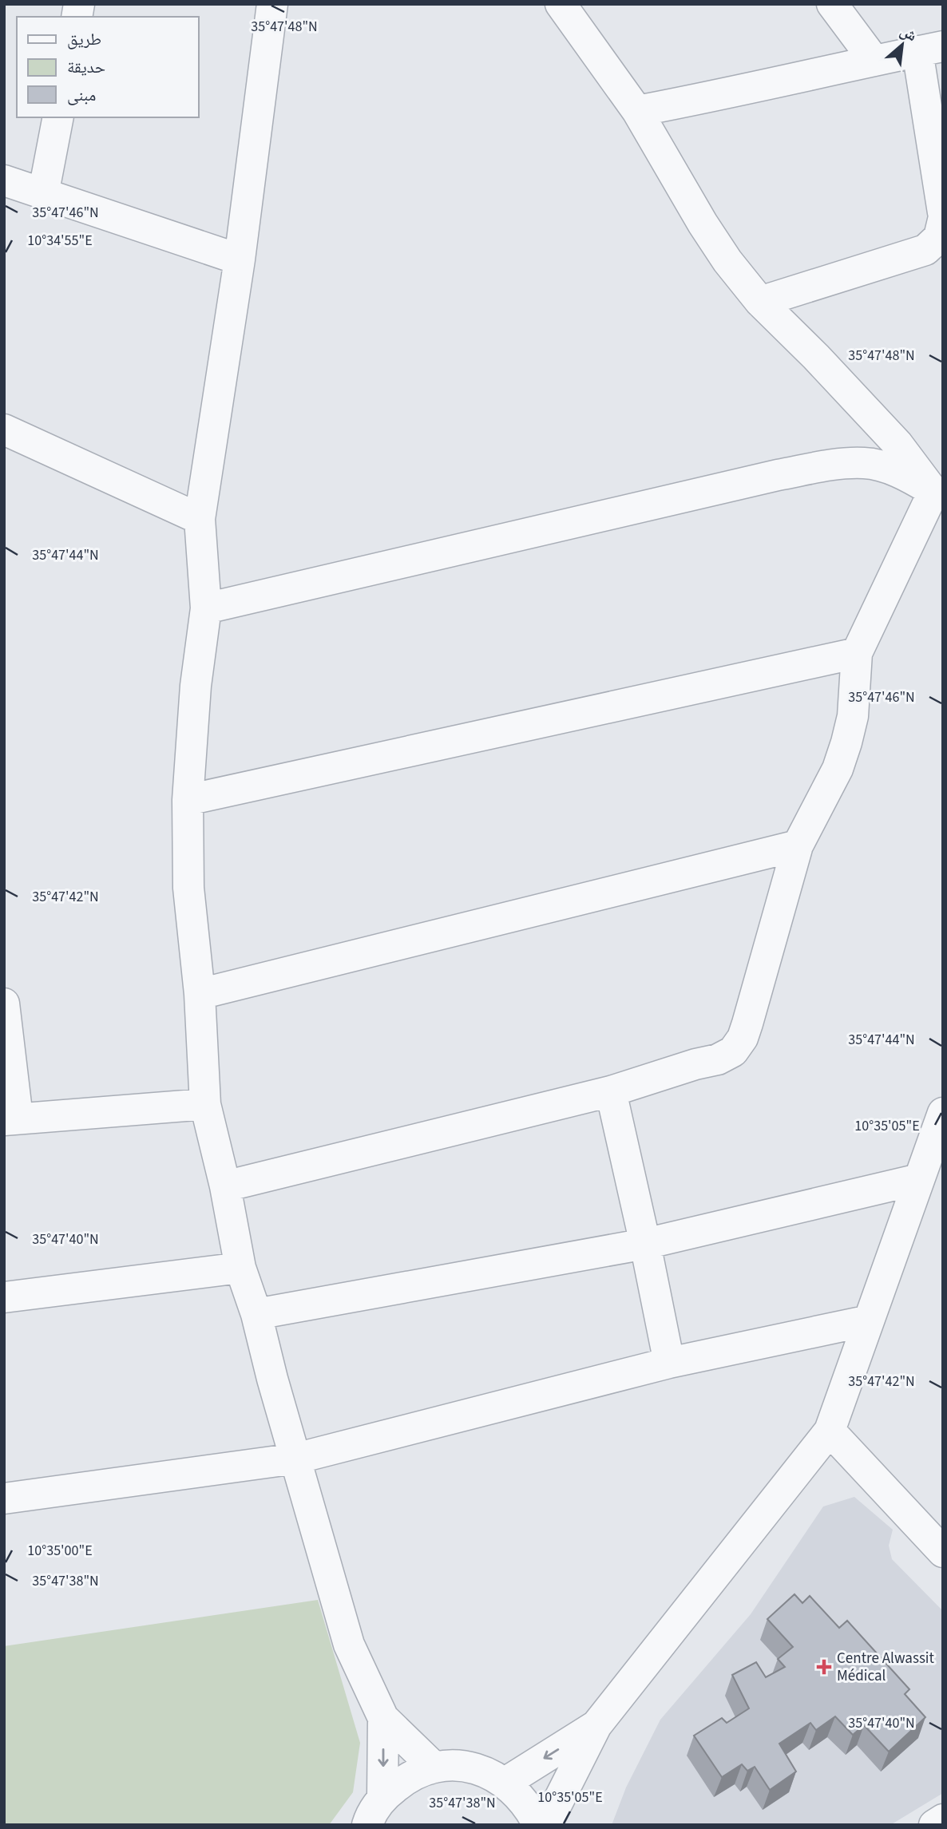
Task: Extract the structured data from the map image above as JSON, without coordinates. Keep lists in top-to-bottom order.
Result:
{
  "places": {
    "health": ["Centre Alwassit Médical"]
  },
  "legend": ["طريق", "حديقة", "مبنى"],
  "north": "top right",
  "coordinates": [
    "35°47'48\"N",
    "35°47'46\"N",
    "10°34'55\"E",
    "35°47'44\"N",
    "35°47'42\"N",
    "10°35'05\"E",
    "35°47'40\"N",
    "10°35'00\"E",
    "35°47'38\"N"
  ]
}
